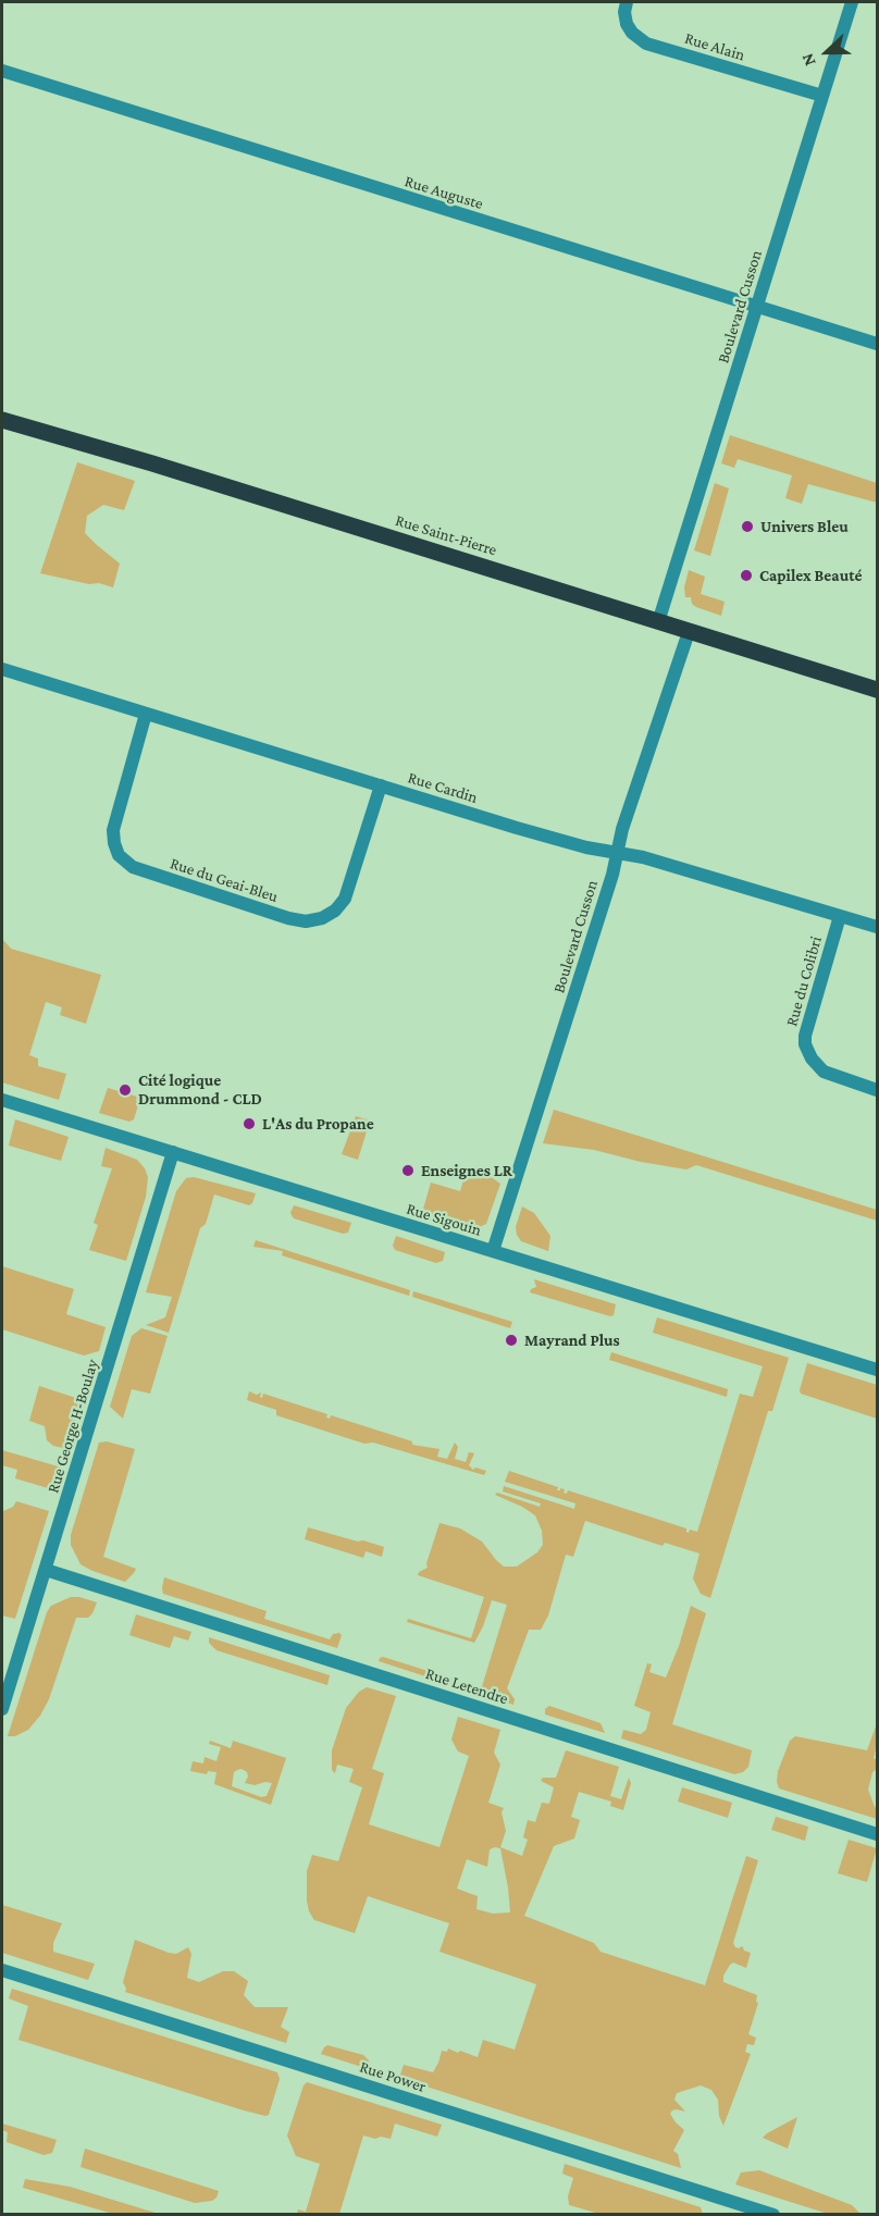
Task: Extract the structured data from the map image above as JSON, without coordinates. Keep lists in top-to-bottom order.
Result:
{
  "streets": {
    "main road": ["Rue Saint-Pierre"],
    "street": [
      "Rue Alain",
      "Rue Auguste",
      "Boulevard Cusson",
      "Rue Cardin",
      "Rue du Geai-Bleu",
      "Rue du Colibri",
      "Rue Sigouin",
      "Rue George H-Boulay",
      "Rue Letendre",
      "Rue Power"
    ]
  },
  "crossings": [
    ["Rue Alain", "Boulevard Cusson"],
    ["Rue Auguste", "Boulevard Cusson"],
    ["Boulevard Cusson", "Rue Saint-Pierre"],
    ["Boulevard Cusson", "Rue Cardin"],
    ["Boulevard Cusson", "Rue Sigouin"],
    ["Rue Cardin", "Rue du Geai-Bleu"],
    ["Rue Cardin", "Rue du Colibri"],
    ["Rue Sigouin", "Rue George H-Boulay"],
    ["Rue George H-Boulay", "Rue Letendre"]
  ],
  "places": [
    "Univers Bleu",
    "Capilex Beauté",
    "Cité logique Drummond - CLD",
    "L'As du Propane",
    "Enseignes LR",
    "Mayrand Plus"
  ],
  "north": "left"
}
